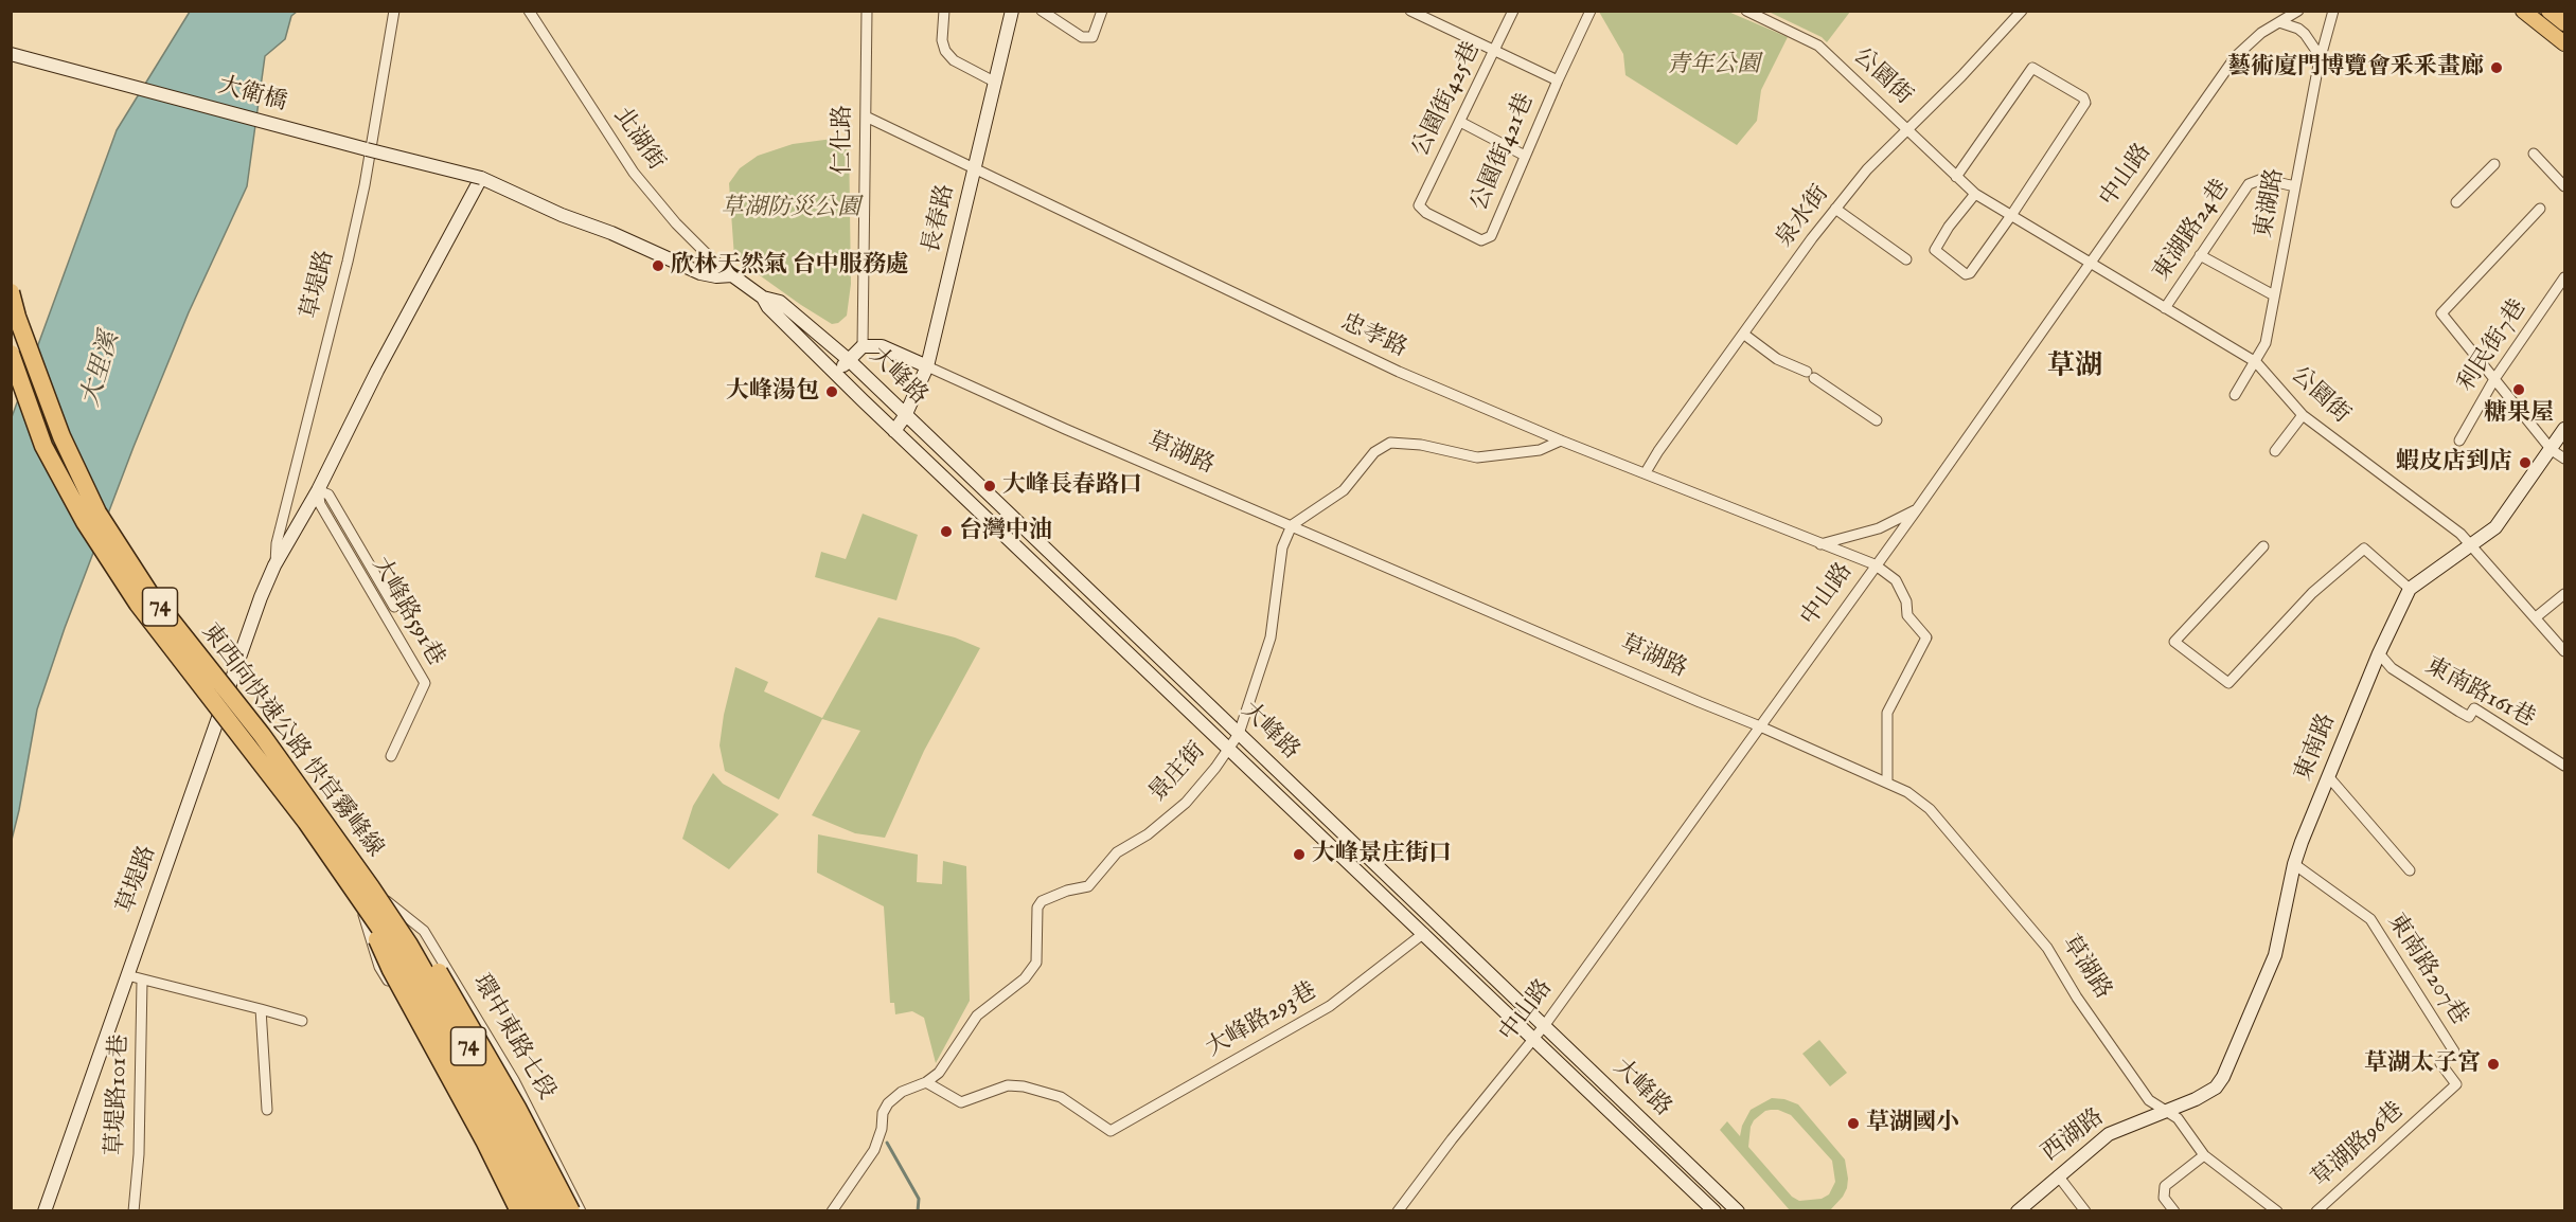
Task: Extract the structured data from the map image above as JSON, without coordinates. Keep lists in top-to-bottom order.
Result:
{
  "streets": {
    "highway": ["74", "東西向快速公路 快官霧峰線"],
    "street": [
      "公園街",
      "大衛橋",
      "公園街425巷",
      "北湖街",
      "仁化路",
      "公園街421巷",
      "中山路",
      "東湖路",
      "泉水街",
      "長春路",
      "東湖路24巷",
      "草堤路",
      "忠孝路",
      "利民街7巷",
      "大峰路",
      "草湖路",
      "大峰路591巷",
      "東南路161巷",
      "東南路",
      "景庄街",
      "東南路207巷",
      "大峰路293巷",
      "環中東路七段",
      "草堤路101巷",
      "西湖路",
      "草湖路96巷"
    ]
  },
  "crossings": [
    ["公園街", "中山路"],
    ["公園街", "東湖路"],
    ["公園街", "泉水街"],
    ["公園街", "東湖路24巷"],
    ["大衛橋", "草堤路"],
    ["公園街425巷", "公園街421巷"],
    ["北湖街", "大峰路"],
    ["仁化路", "忠孝路"],
    ["仁化路", "草湖路"],
    ["中山路", "忠孝路"],
    ["中山路", "大峰路"],
    ["中山路", "草湖路"],
    ["東湖路", "東湖路24巷"],
    ["泉水街", "忠孝路"],
    ["長春路", "忠孝路"],
    ["長春路", "大峰路"],
    ["長春路", "草湖路"],
    ["草堤路", "大峰路591巷"],
    ["草堤路", "環中東路七段"],
    ["大峰路", "景庄街"],
    ["大峰路", "大峰路293巷"],
    ["草湖路", "東南路"],
    ["草湖路", "景庄街"],
    ["草湖路", "西湖路"],
    ["東南路161巷", "東南路"],
    ["東西向快速公路 快官霧峰線", "環中東路七段"],
    ["東南路", "東南路207巷"],
    ["東南路", "西湖路"],
    ["景庄街", "大峰路293巷"],
    ["東南路207巷", "草湖路96巷"]
  ],
  "districts": ["草湖"],
  "water": ["大里溪"],
  "parks": ["青年公園", "草湖防災公園"],
  "places": [
    "藝術廈門博覽會釆釆畫廊",
    "欣林天然氣 台中服務處",
    "糖果屋",
    "大峰湯包",
    "蝦皮店到店",
    "大峰長春路口",
    "台灣中油",
    "大峰景庄街口",
    "草湖太子宮",
    "草湖國小"
  ]
}
